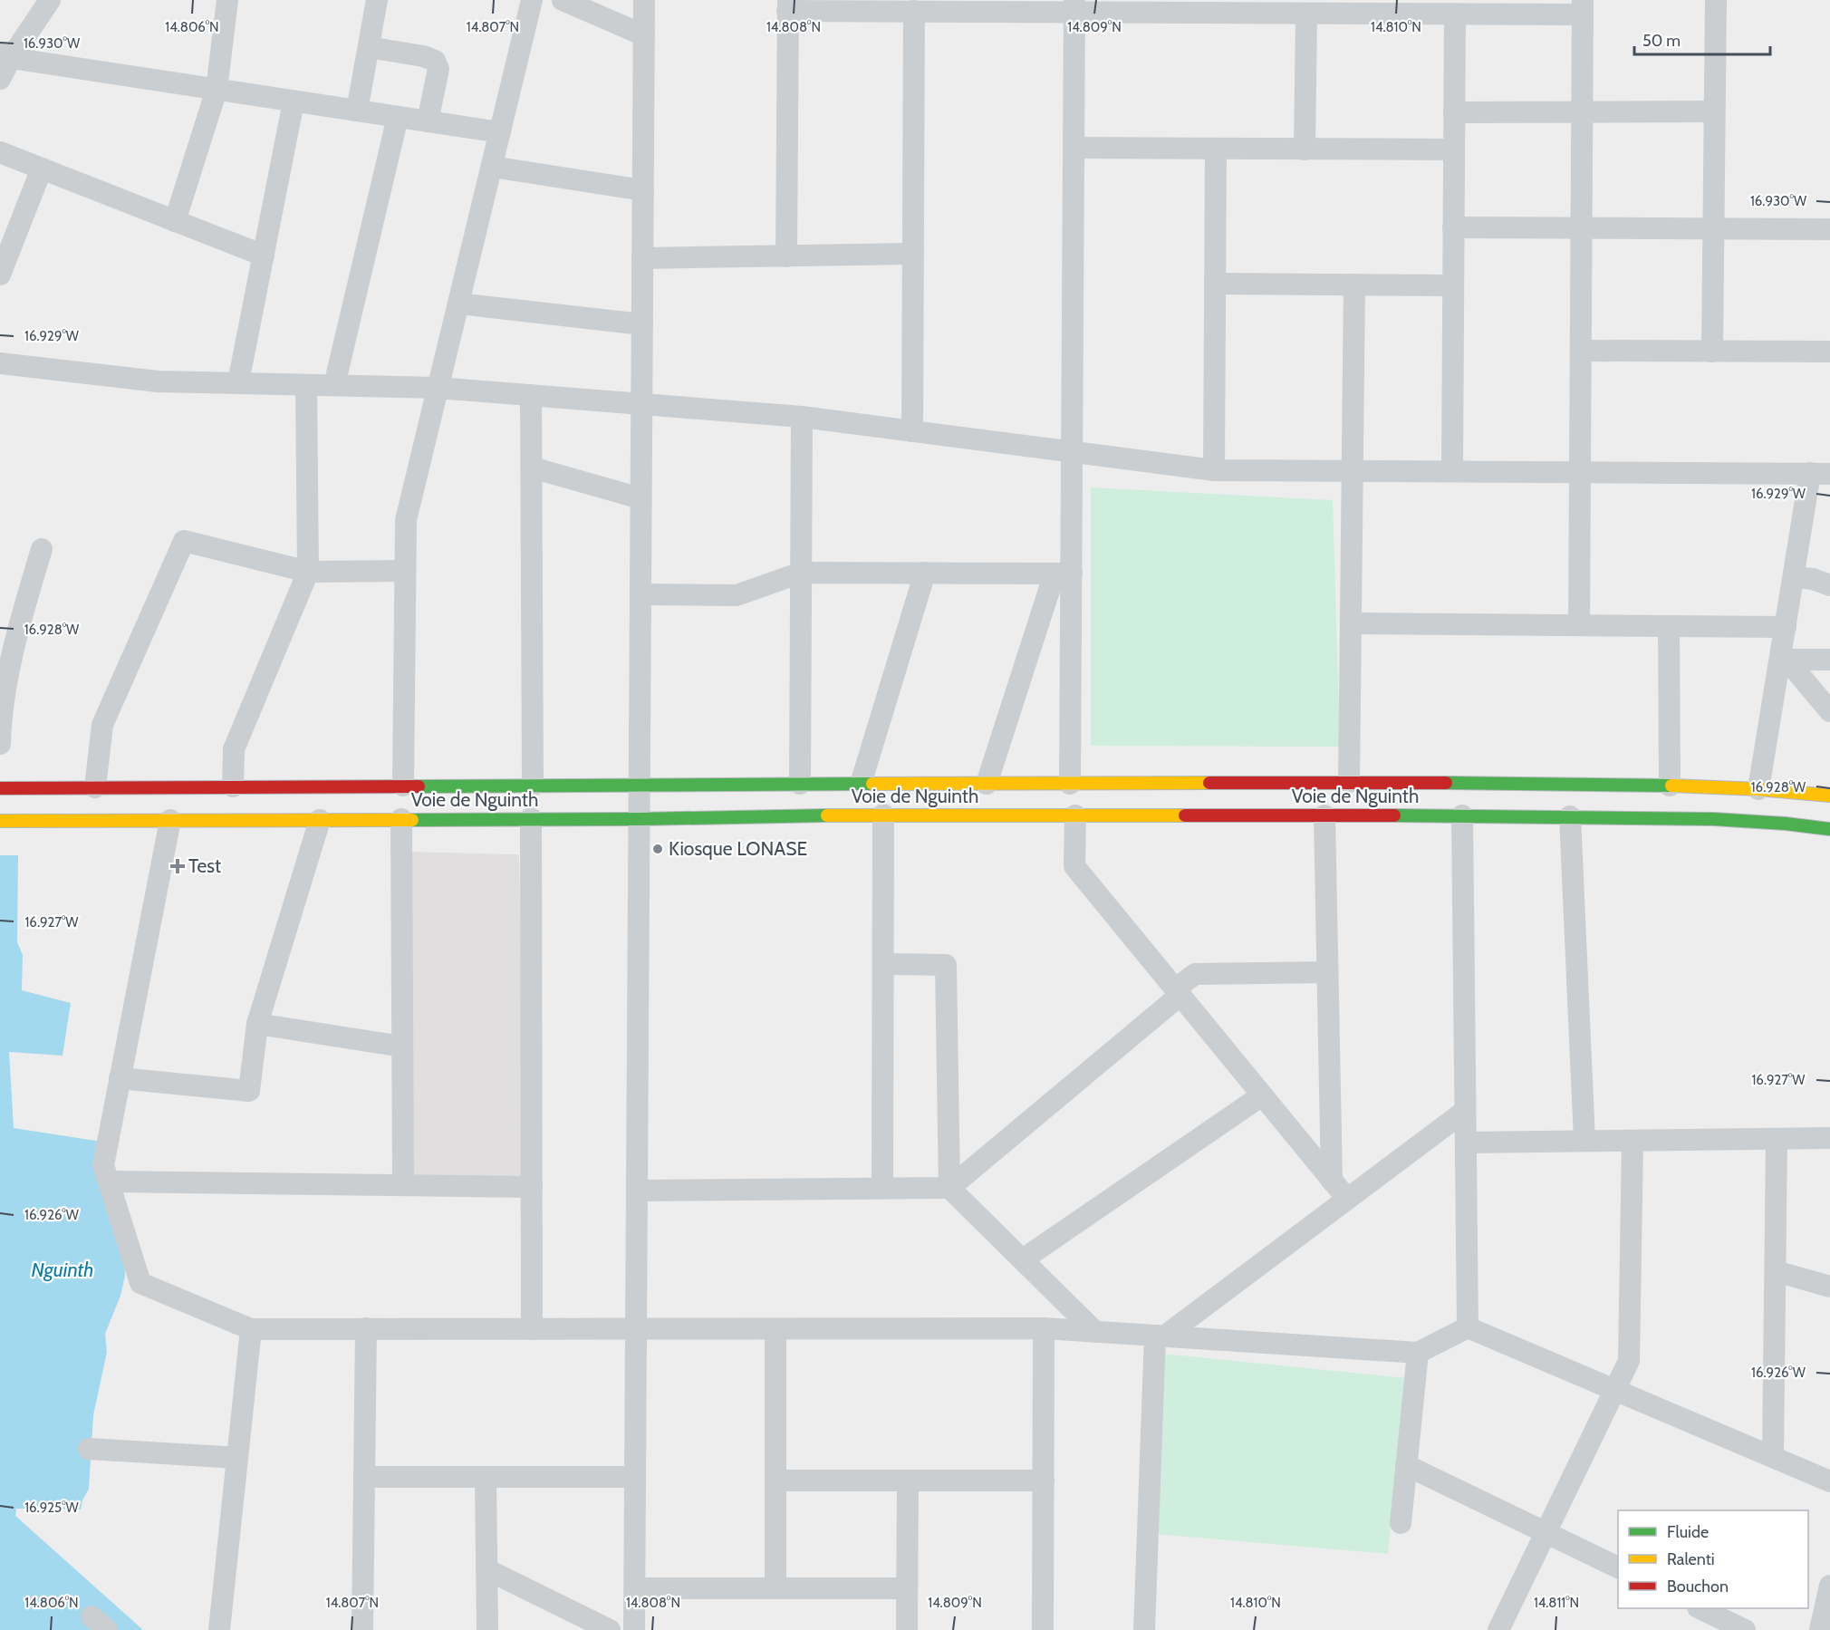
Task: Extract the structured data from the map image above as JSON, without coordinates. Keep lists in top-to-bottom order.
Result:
{
  "streets": {
    "highway": ["Voie de Nguinth"]
  },
  "water": ["Nguinth"],
  "places": {
    "other": ["Kiosque LONASE"],
    "health": ["Test"]
  },
  "legend": ["Fluide", "Ralenti", "Bouchon"],
  "scale_bar": "50 m",
  "coordinates": [
    "14.806°N",
    "14.807°N",
    "14.808°N",
    "14.809°N",
    "14.810°N",
    "16.930°W",
    "16.929°W",
    "16.928°W",
    "16.927°W",
    "16.926°W",
    "16.925°W",
    "14.811°N"
  ]
}
